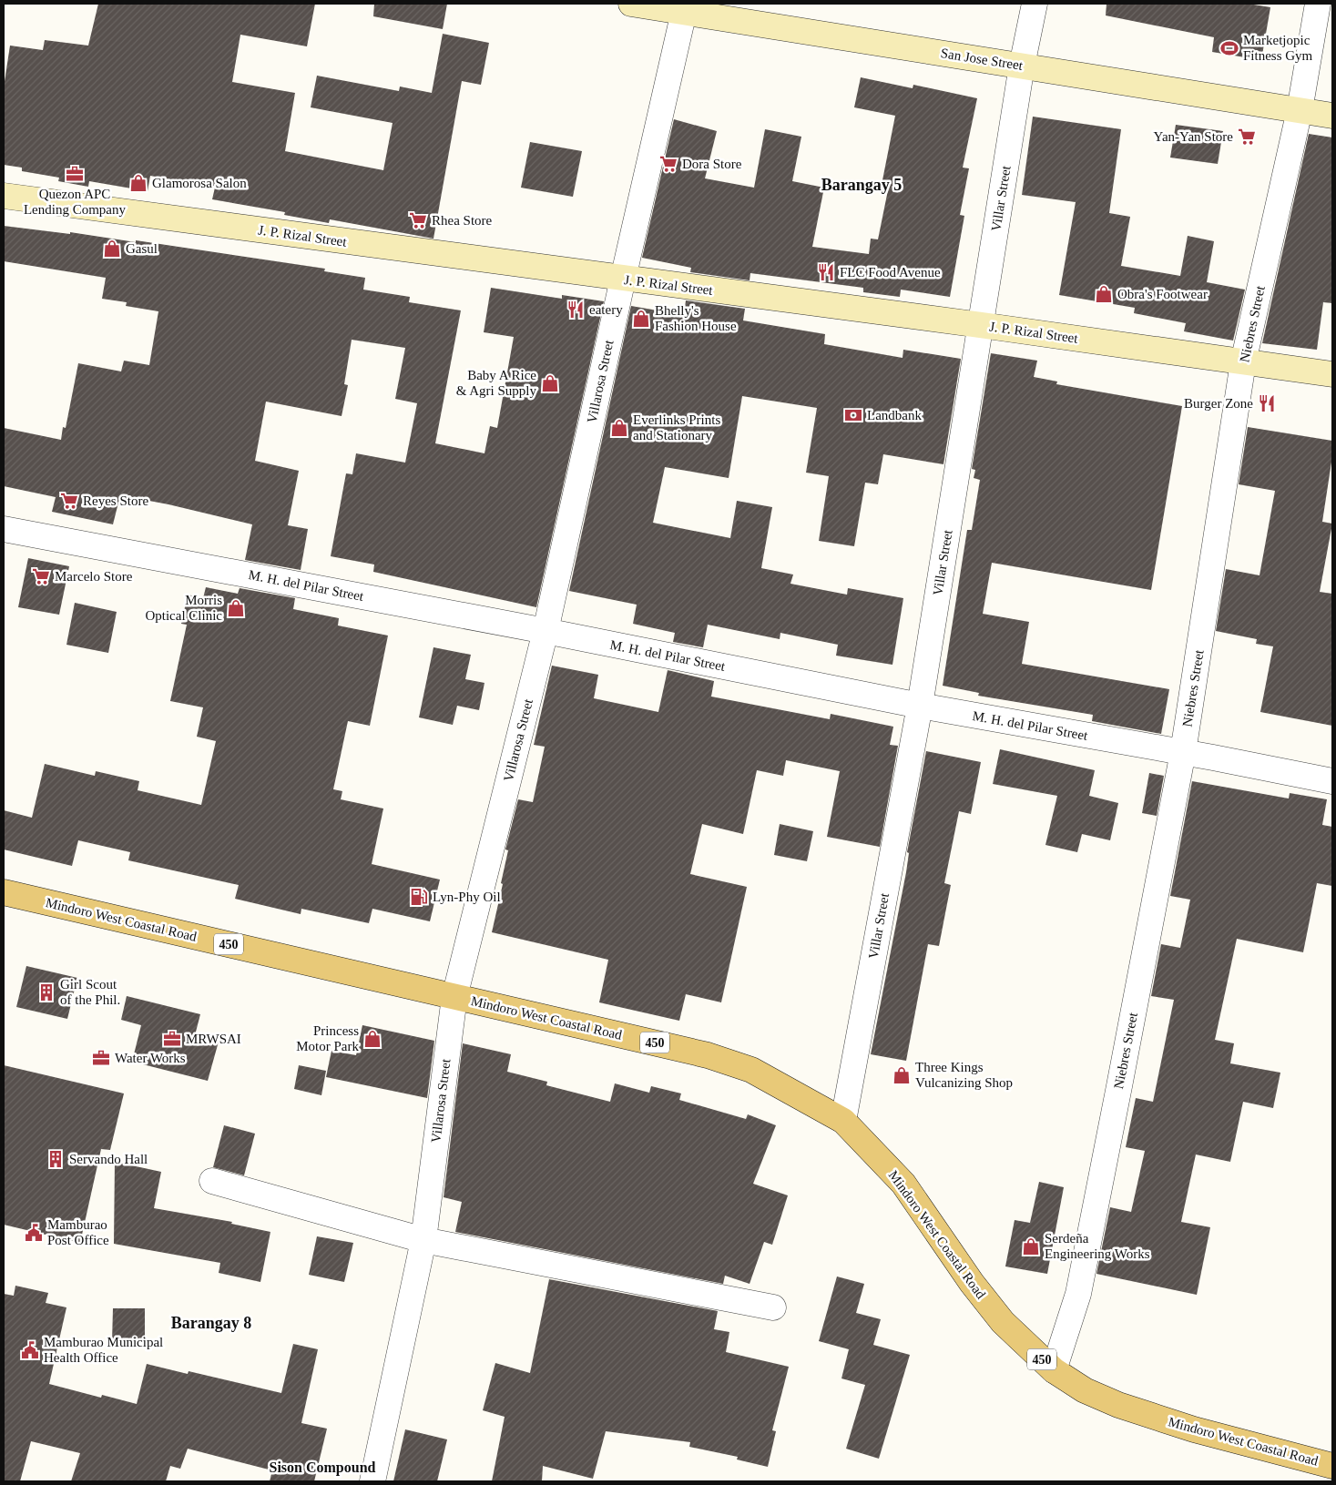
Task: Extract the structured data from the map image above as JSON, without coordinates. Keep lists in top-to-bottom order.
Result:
{
  "streets": {
    "main road": ["Mindoro West Coastal Road", "450"],
    "street": [
      "San Jose Street",
      "Villar Street",
      "J. P. Rizal Street",
      "Niebres Street",
      "Villarosa Street",
      "M. H. del Pilar Street"
    ]
  },
  "crossings": [
    ["San Jose Street", "Villar Street"],
    ["San Jose Street", "Niebres Street"],
    ["San Jose Street", "Villarosa Street"],
    ["Villar Street", "J. P. Rizal Street"],
    ["Villar Street", "M. H. del Pilar Street"],
    ["Villar Street", "Mindoro West Coastal Road"],
    ["J. P. Rizal Street", "Niebres Street"],
    ["J. P. Rizal Street", "Villarosa Street"],
    ["Niebres Street", "M. H. del Pilar Street"],
    ["Niebres Street", "Mindoro West Coastal Road"],
    ["Villarosa Street", "M. H. del Pilar Street"],
    ["Villarosa Street", "Mindoro West Coastal Road"]
  ],
  "districts": ["Barangay 5", "Barangay 8", "Sison Compound"],
  "places": {
    "sports": ["Marketjopic Fitness Gym"],
    "supermarket": [
      "Yan-Yan Store",
      "Dora Store",
      "Rhea Store",
      "Reyes Store",
      "Marcelo Store"
    ],
    "office": ["Quezon APC Lending Company", "MRWSAI", "Water Works"],
    "shop": [
      "Glamorosa Salon",
      "Gasul",
      "Obra's Footwear",
      "Bhelly's Fashion House",
      "Baby A Rice & Agri Supply",
      "Everlinks Prints and Stationary",
      "Morris Optical Clinic",
      "Princess Motor Park",
      "Three Kings Vulcanizing Shop",
      "Serdeña Engineering Works"
    ],
    "restaurant": ["FLC Food Avenue", "eatery", "Burger Zone"],
    "bank": ["Landbank"],
    "fuel station": ["Lyn-Phy Oil"],
    "building": ["Girl Scout of the Phil.", "Servando Hall"],
    "public building": ["Mamburao Post Office", "Mamburao Municipal Health Office"]
  }
}
